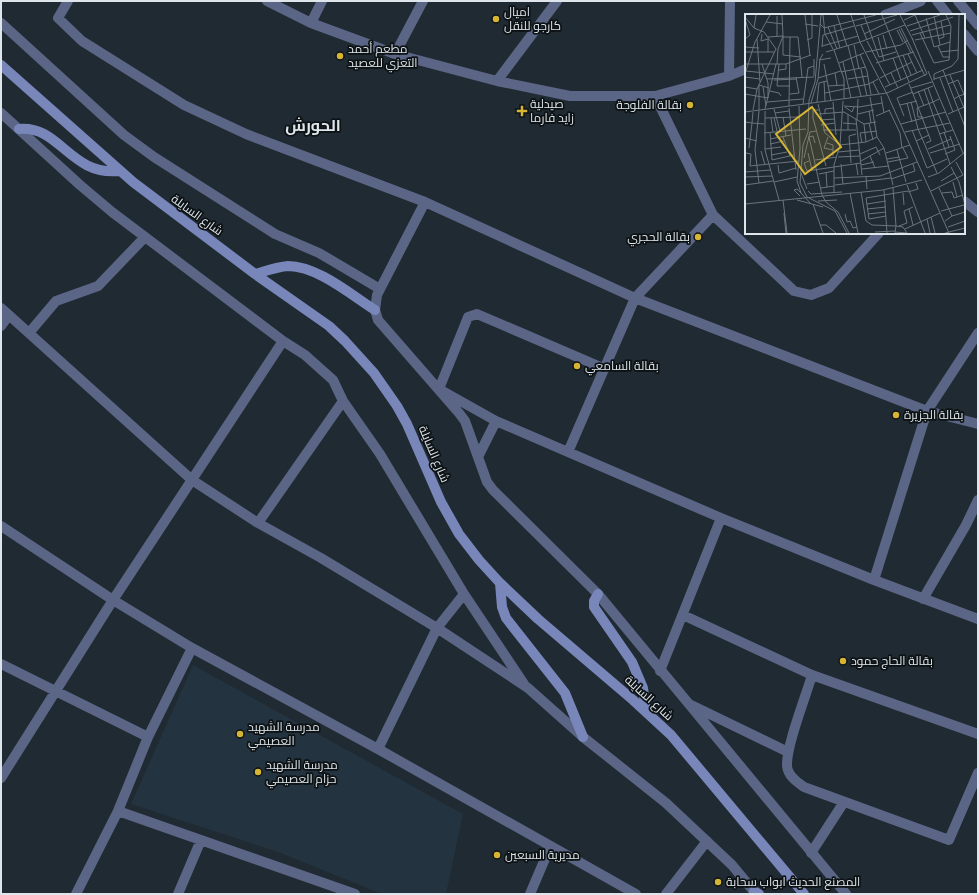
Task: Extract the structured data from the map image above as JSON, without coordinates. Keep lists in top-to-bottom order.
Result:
{
  "streets": {
    "main road": ["شارع السايلة"]
  },
  "districts": ["الحورش"],
  "places": {
    "other": [
      "اميال كارجو للنقل",
      "مطعم أحمد التعزي للعصيد",
      "بقالة الفلوجة",
      "بقالة الحجري",
      "بقالة السامعي",
      "بقالة الجزيرة",
      "بقالة الحاج حمود",
      "مدرسة الشهيد العصيمي",
      "مدرسة الشهيد حزام العصيمي",
      "مديرية السبعين",
      "المصنع الحديث ابواب سحابة"
    ],
    "health": ["صيدلية زايد فارما"]
  }
}
